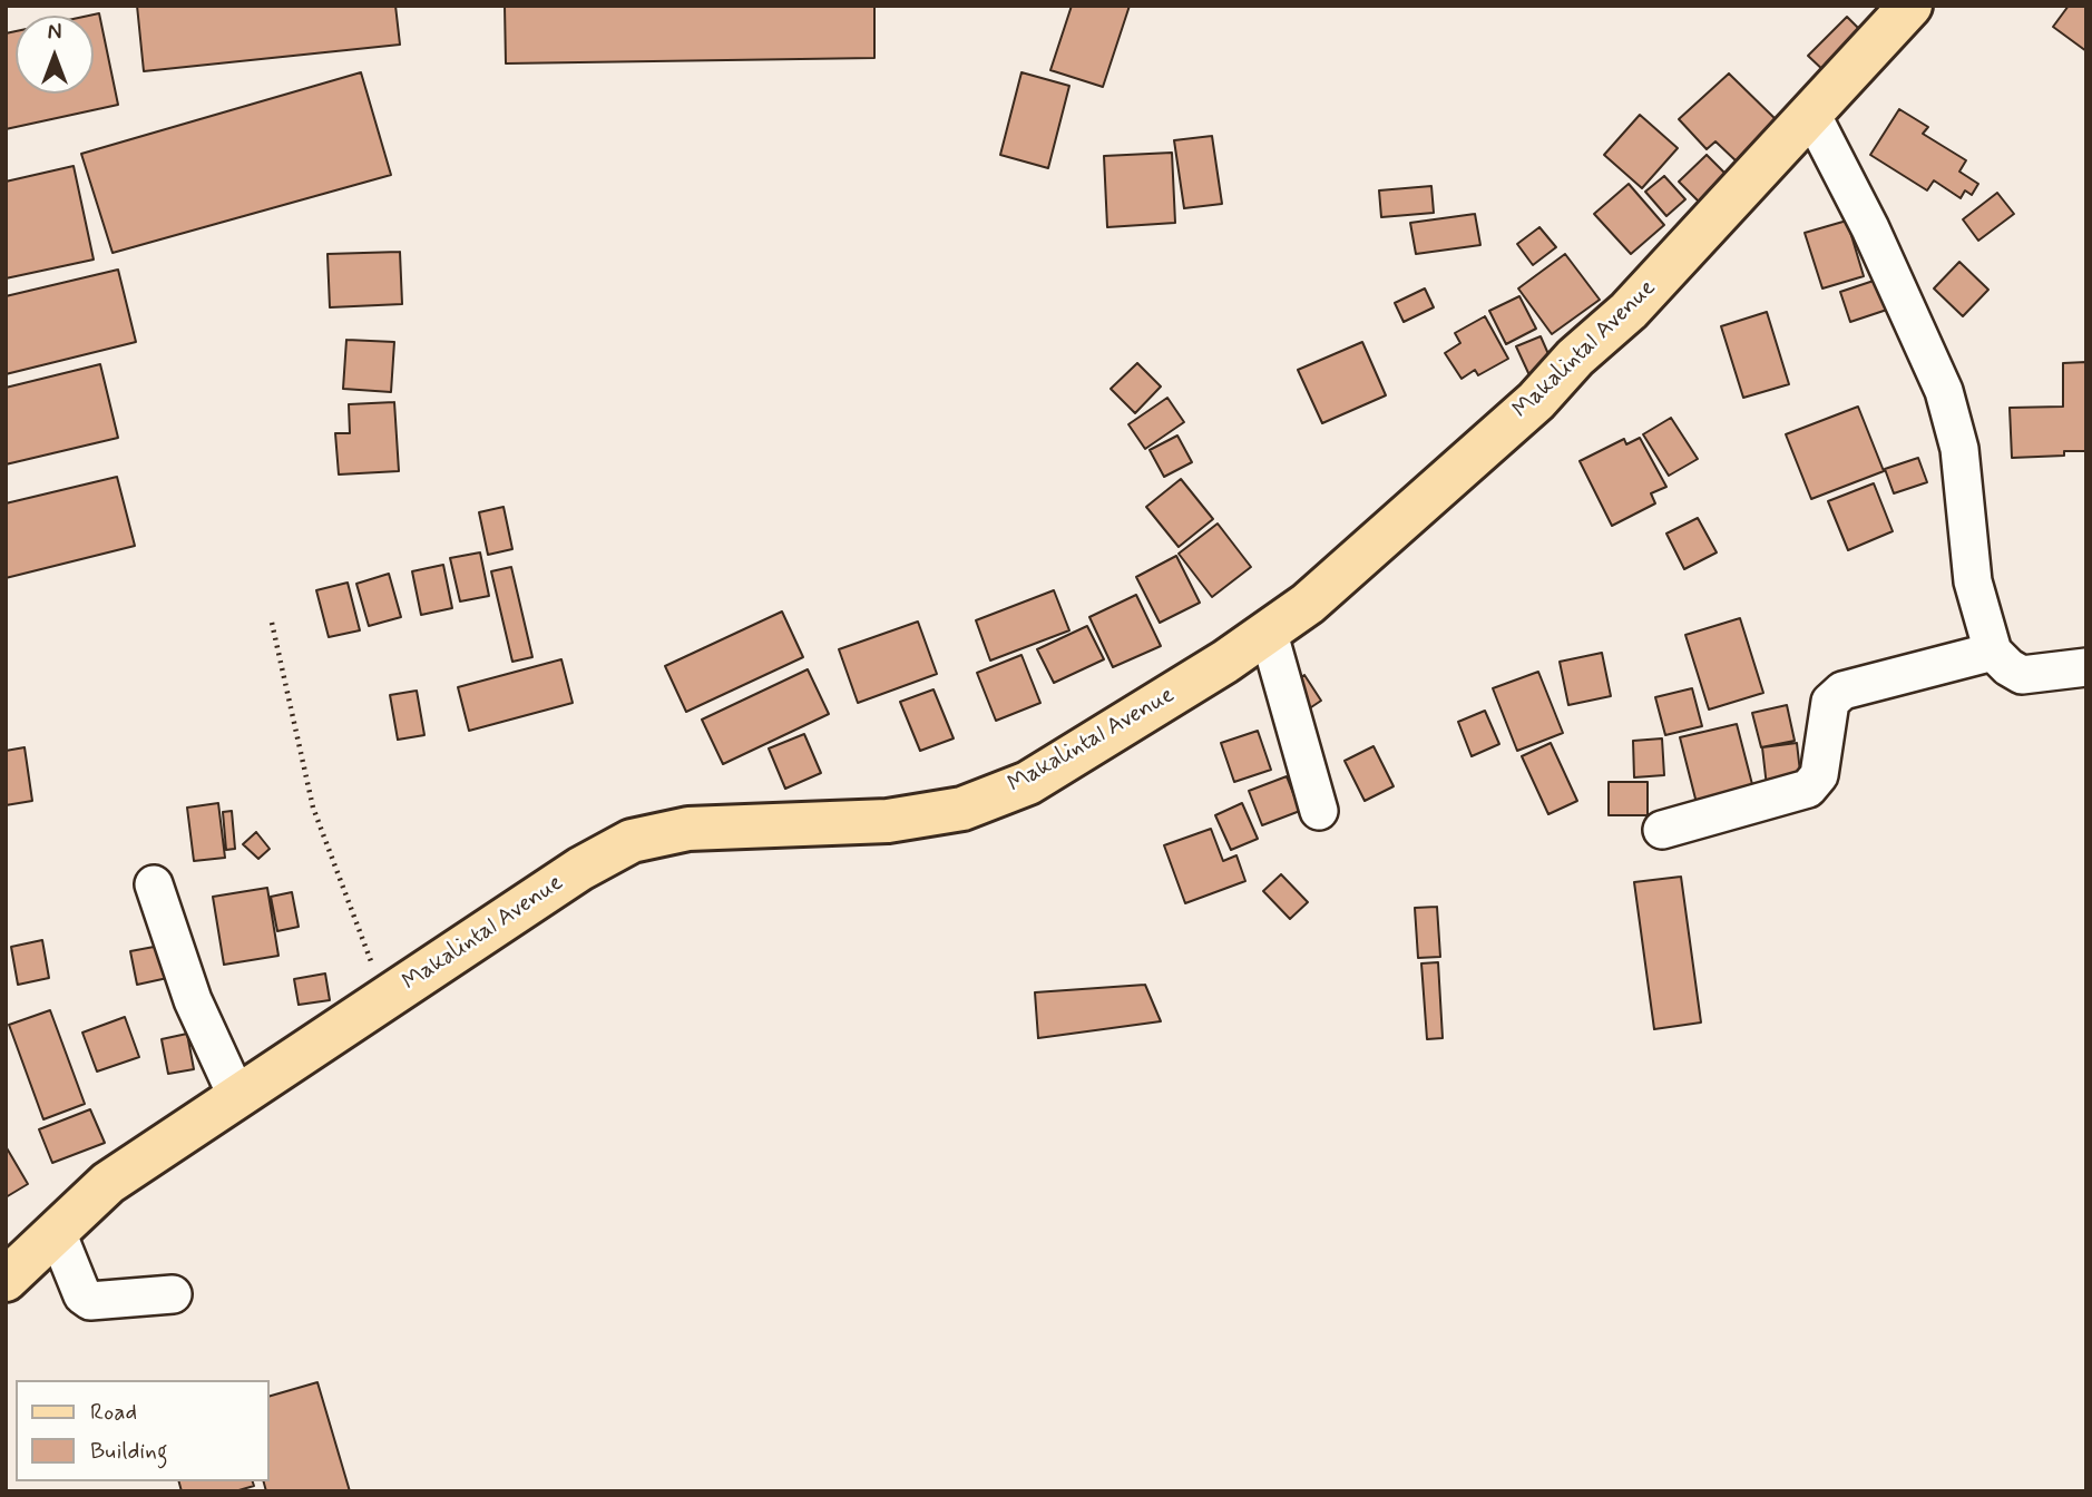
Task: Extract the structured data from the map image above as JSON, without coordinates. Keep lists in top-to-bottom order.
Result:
{
  "streets": {
    "main road": ["Makalintal Avenue"]
  },
  "legend": ["Road", "Building"],
  "north": "top"
}
